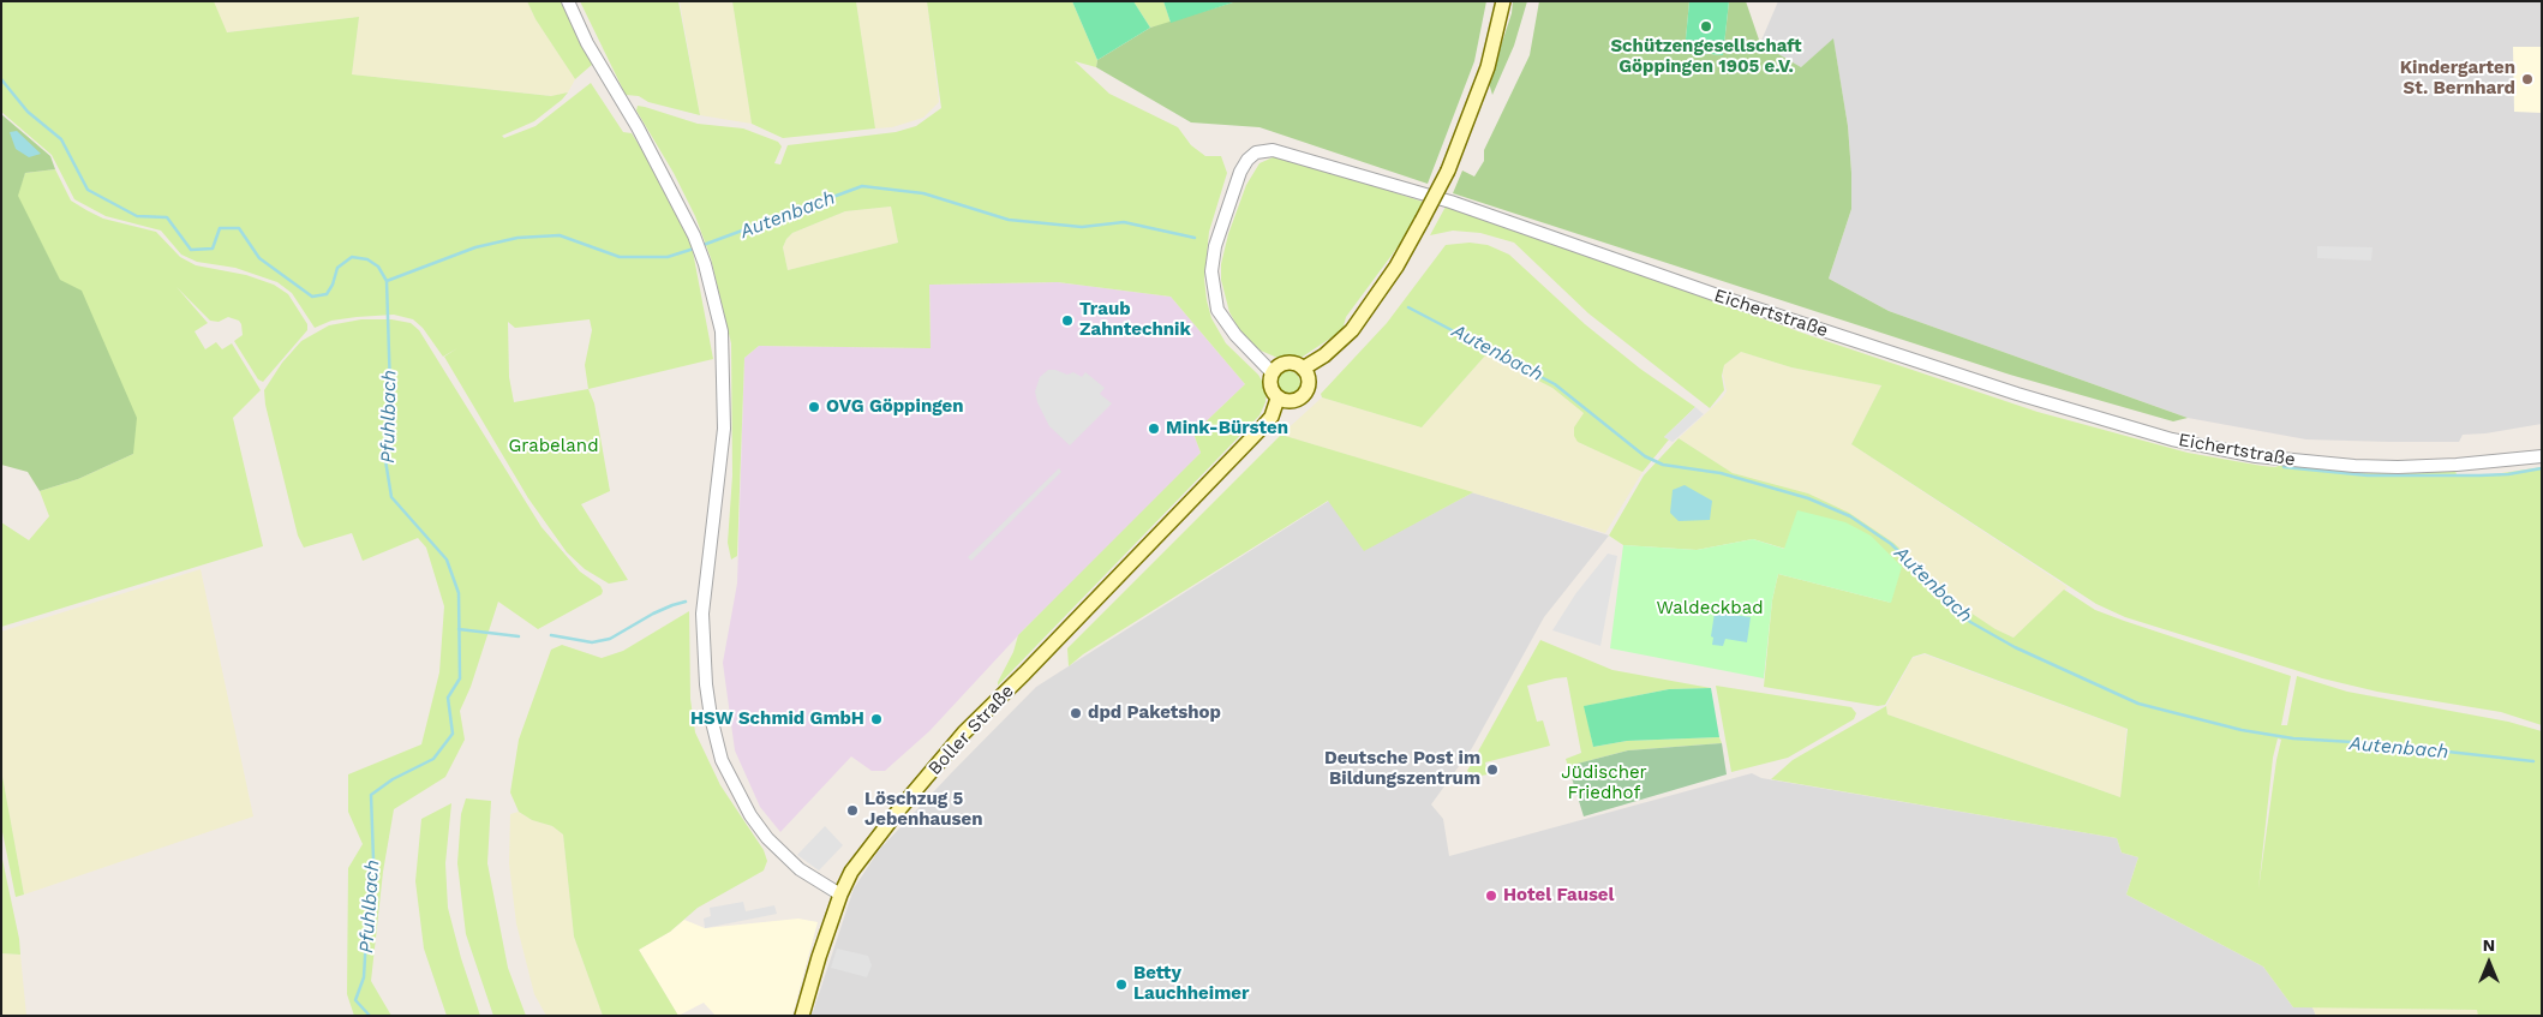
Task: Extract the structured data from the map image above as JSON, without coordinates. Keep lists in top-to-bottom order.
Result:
{
  "streets": {
    "main road": ["Boller Straße"],
    "street": ["Eichertstraße"]
  },
  "crossings": [
    ["Eichertstraße", "Boller Straße"]
  ],
  "water": ["Autenbach", "Pfuhlbach"],
  "parks": ["Grabeland", "Waldeckbad", "Jüdischer Friedhof"],
  "places": [
    "Schützengesellschaft Göppingen 1905 e.V.",
    "Kindergarten St. Bernhard",
    "Traub Zahntechnik",
    "OVG Göppingen",
    "Mink-Bürsten",
    "dpd Paketshop",
    "HSW Schmid GmbH",
    "Deutsche Post im Bildungszentrum",
    "Löschzug 5 Jebenhausen",
    "Hotel Fausel",
    "Betty Lauchheimer"
  ],
  "north": "top"
}
